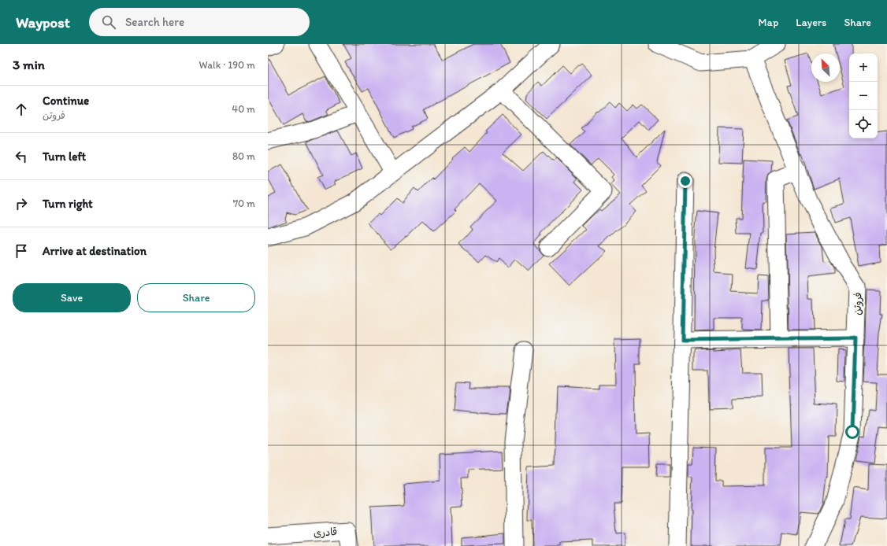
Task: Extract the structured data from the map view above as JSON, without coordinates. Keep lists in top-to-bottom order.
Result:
{
  "streets": {
    "street": ["فروتن", "قادری"]
  },
  "north": "top left",
  "page": {
    "header": "Waypost",
    "search": "Search here",
    "nav": ["Map", "Layers", "Share"],
    "heading": ["3 min", "Walk · 190 m"],
    "map_buttons": ["+", "−"],
    "list": [
      ["Continue", "فروتن", "40 m"],
      ["Turn left", "80 m"],
      ["Turn right", "70 m"],
      "Arrive at destination"
    ],
    "buttons": ["Save", "Share"]
  }
}
